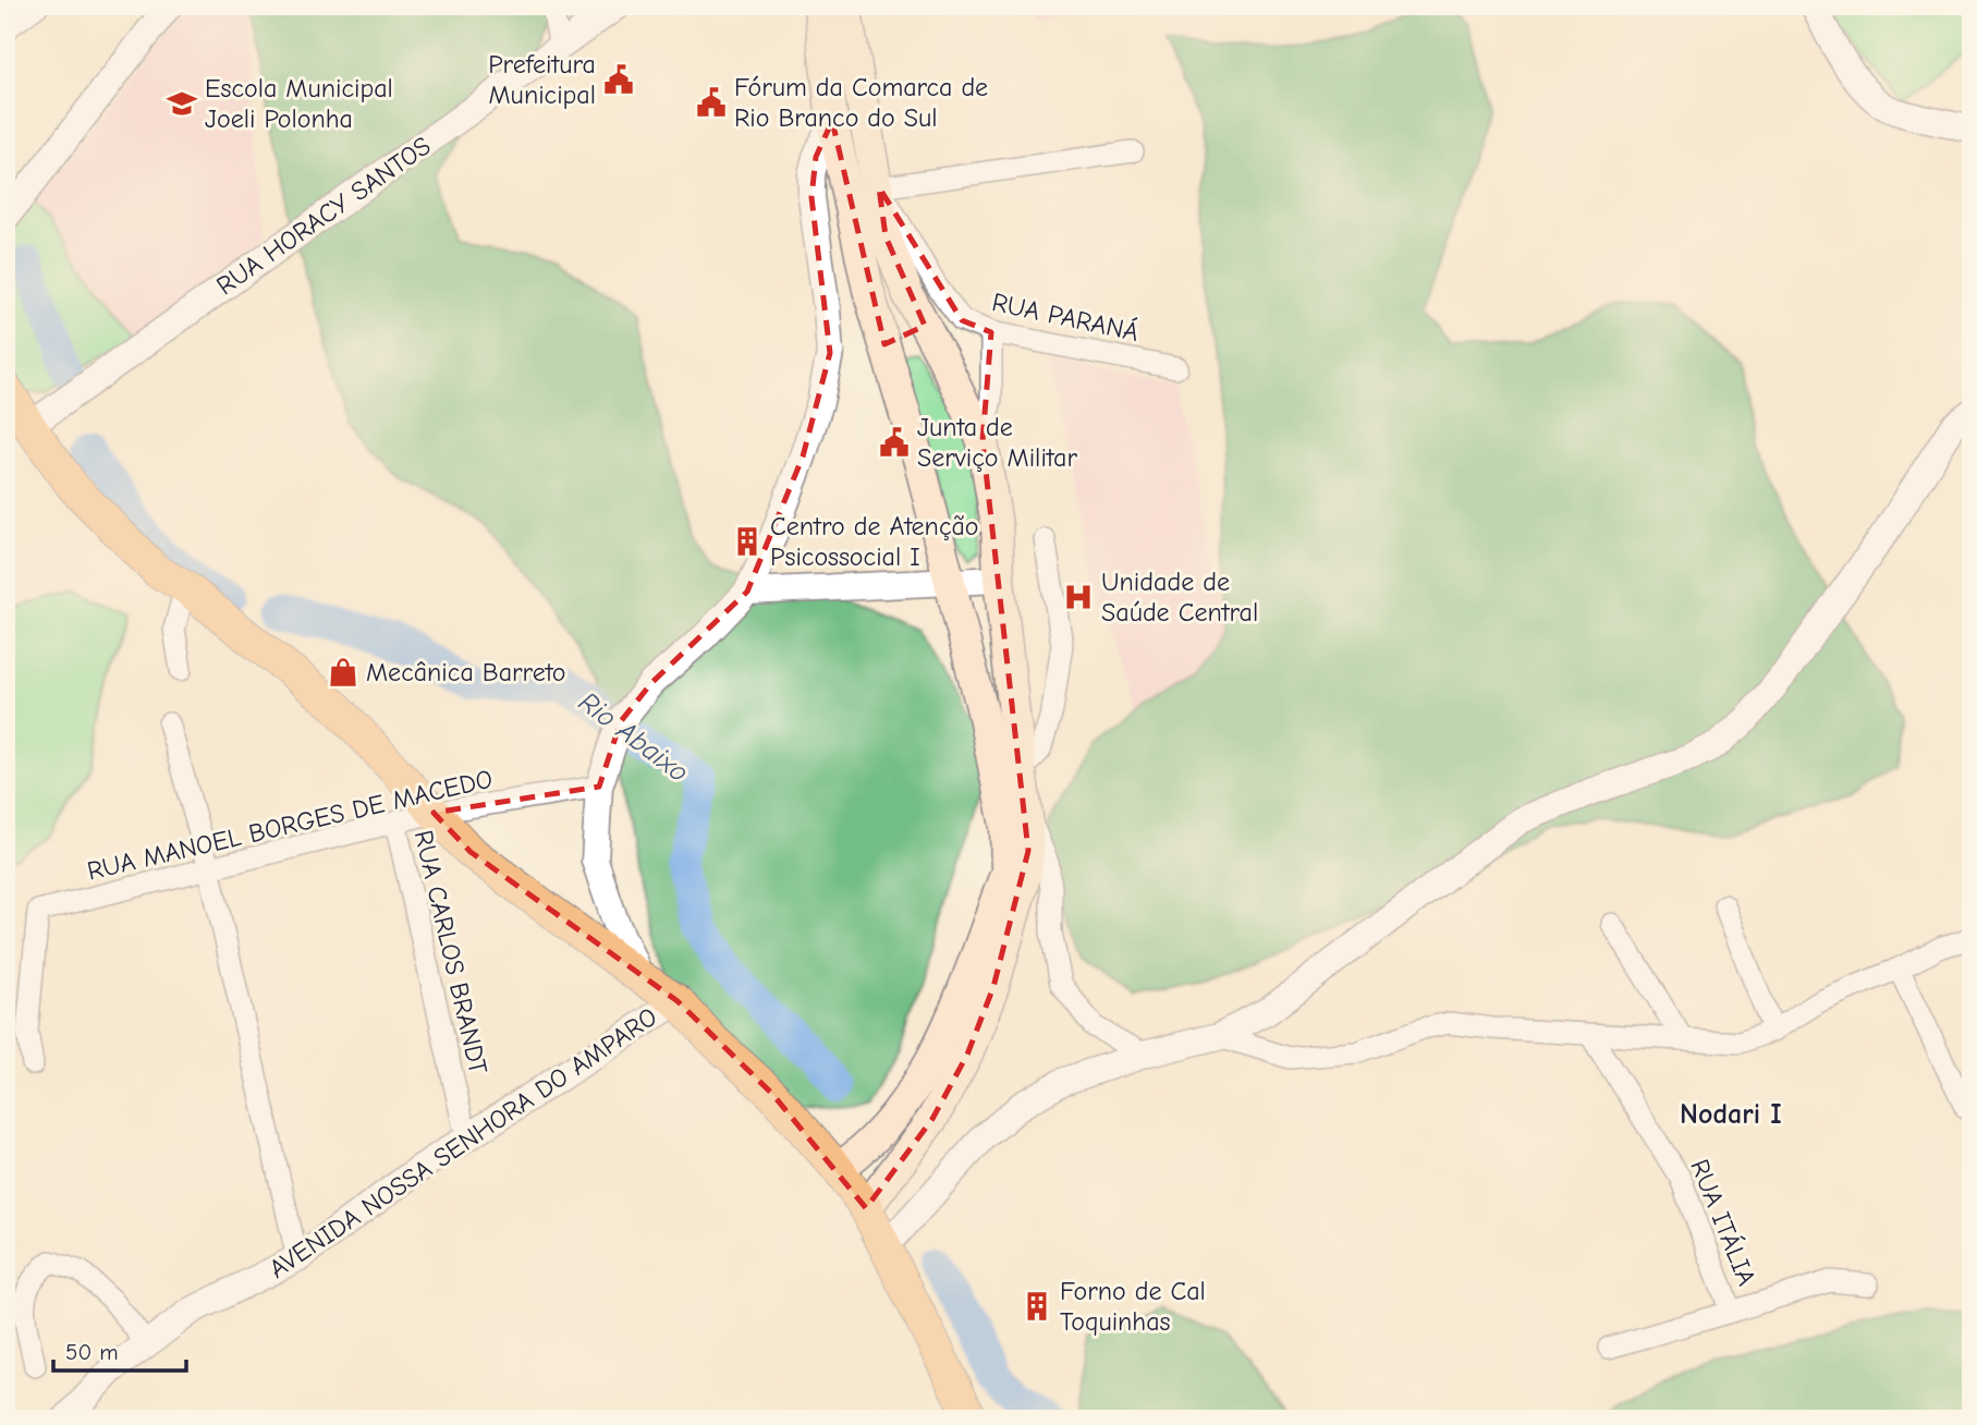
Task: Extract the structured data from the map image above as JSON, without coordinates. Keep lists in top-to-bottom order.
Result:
{
  "streets": {
    "street": [
      "RUA HORACY SANTOS",
      "RUA PARANÁ",
      "RUA MANOEL BORGES DE MACEDO",
      "RUA CARLOS BRANDT",
      "AVENIDA NOSSA SENHORA DO AMPARO",
      "RUA ITÁLIA"
    ]
  },
  "crossings": [
    ["RUA MANOEL BORGES DE MACEDO", "RUA CARLOS BRANDT"],
    ["RUA CARLOS BRANDT", "AVENIDA NOSSA SENHORA DO AMPARO"]
  ],
  "districts": ["Nodari I"],
  "water": ["Rio Abaixo"],
  "places": {
    "public building": ["Prefeitura Municipal", "Fórum da Comarca de Rio Branco do Sul", "Junta de Serviço Militar"],
    "school or university": ["Escola Municipal Joeli Polonha"],
    "building": ["Centro de Atenção Psicossocial I", "Forno de Cal Toquinhas"],
    "hospital": ["Unidade de Saúde Central"],
    "shop": ["Mecânica Barreto"]
  },
  "scale_bar": "50 m"
}
